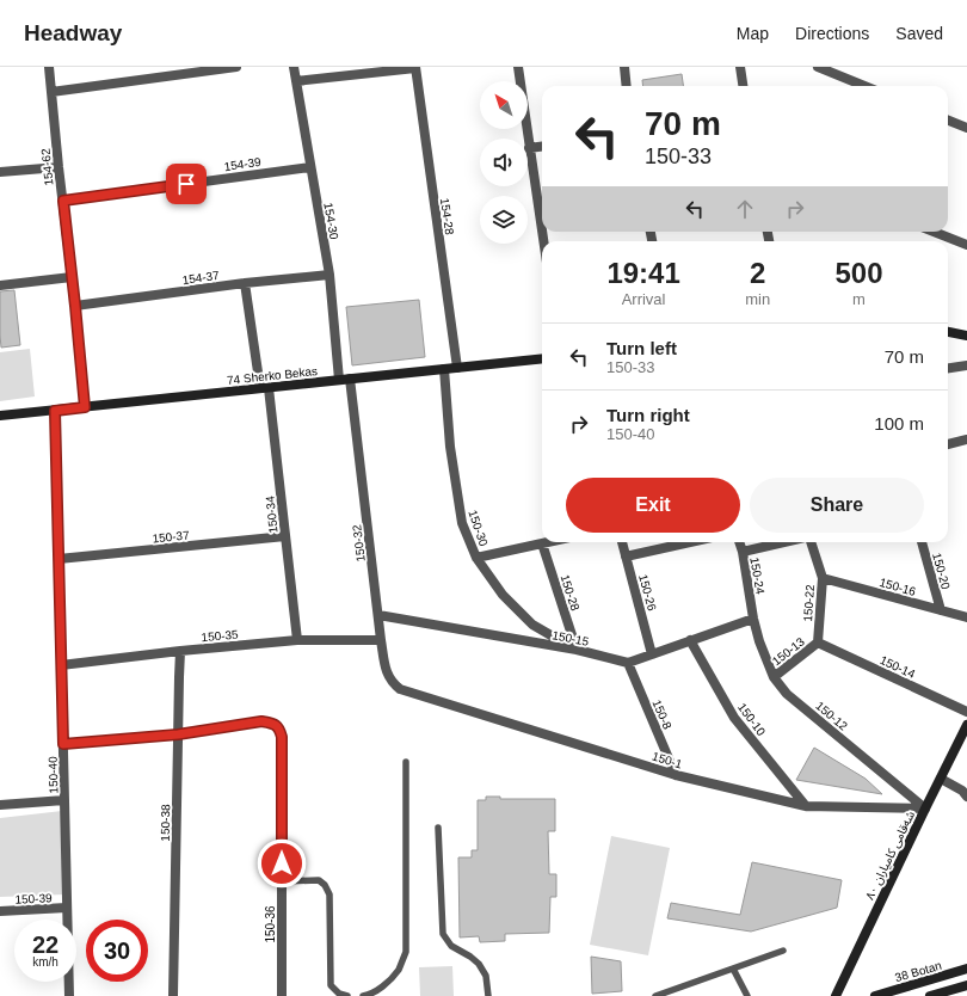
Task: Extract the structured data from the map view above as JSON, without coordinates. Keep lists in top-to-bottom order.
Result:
{
  "streets": {
    "street": [
      "154-39",
      "154-62",
      "154-28",
      "154-30",
      "154-37",
      "74 Sherko Bekas",
      "150-34",
      "150-30",
      "150-37",
      "150-32",
      "150-20",
      "150-24",
      "150-16",
      "150-28",
      "150-26",
      "150-22",
      "150-35",
      "150-15",
      "150-13",
      "150-14",
      "150-8",
      "150-12",
      "150-10",
      "150-1",
      "150-40",
      "150-38",
      "شەقامی کامیاران ٨٠",
      "150-39",
      "150-36",
      "38 Botan"
    ]
  },
  "crossings": [
    ["154-39", "154-62"],
    ["154-39", "154-30"],
    ["154-62", "154-37"],
    ["154-62", "74 Sherko Bekas"],
    ["154-28", "74 Sherko Bekas"],
    ["154-30", "154-37"],
    ["154-30", "74 Sherko Bekas"],
    ["154-37", "150-34"],
    ["74 Sherko Bekas", "150-34"],
    ["74 Sherko Bekas", "150-30"],
    ["74 Sherko Bekas", "150-32"],
    ["74 Sherko Bekas", "150-40"],
    ["150-34", "150-37"],
    ["150-34", "150-35"],
    ["150-30", "150-28"],
    ["150-30", "150-15"],
    ["150-37", "150-40"],
    ["150-32", "150-35"],
    ["150-32", "150-15"],
    ["150-32", "150-1"],
    ["150-20", "150-16"],
    ["150-24", "150-12"],
    ["150-16", "150-22"],
    ["150-28", "150-15"],
    ["150-22", "150-13"],
    ["150-22", "150-14"],
    ["150-35", "150-40"],
    ["150-35", "150-38"],
    ["150-15", "150-8"],
    ["150-13", "150-14"],
    ["150-13", "150-12"],
    ["150-8", "150-1"],
    ["150-12", "150-1"],
    ["150-12", "شەقامی کامیاران ٨٠"],
    ["150-10", "150-1"],
    ["150-1", "شەقامی کامیاران ٨٠"],
    ["150-40", "150-39"],
    ["150-38", "150-36"]
  ],
  "north": "top left",
  "page": {
    "header": "Headway",
    "nav": ["Map", "Directions", "Saved"],
    "turn": ["70 m", "150-33"],
    "eta": [
      "19:41",
      "Arrival",
      "2",
      "min",
      "500",
      "m"
    ],
    "list": [
      {
        "name": "Turn left",
        "note": "150-33",
        "value": "70 m"
      },
      {
        "name": "Turn right",
        "note": "150-40",
        "value": "100 m"
      }
    ],
    "buttons": ["Exit", "Share"],
    "speed": "22 km/h",
    "limit": "30"
  }
}
